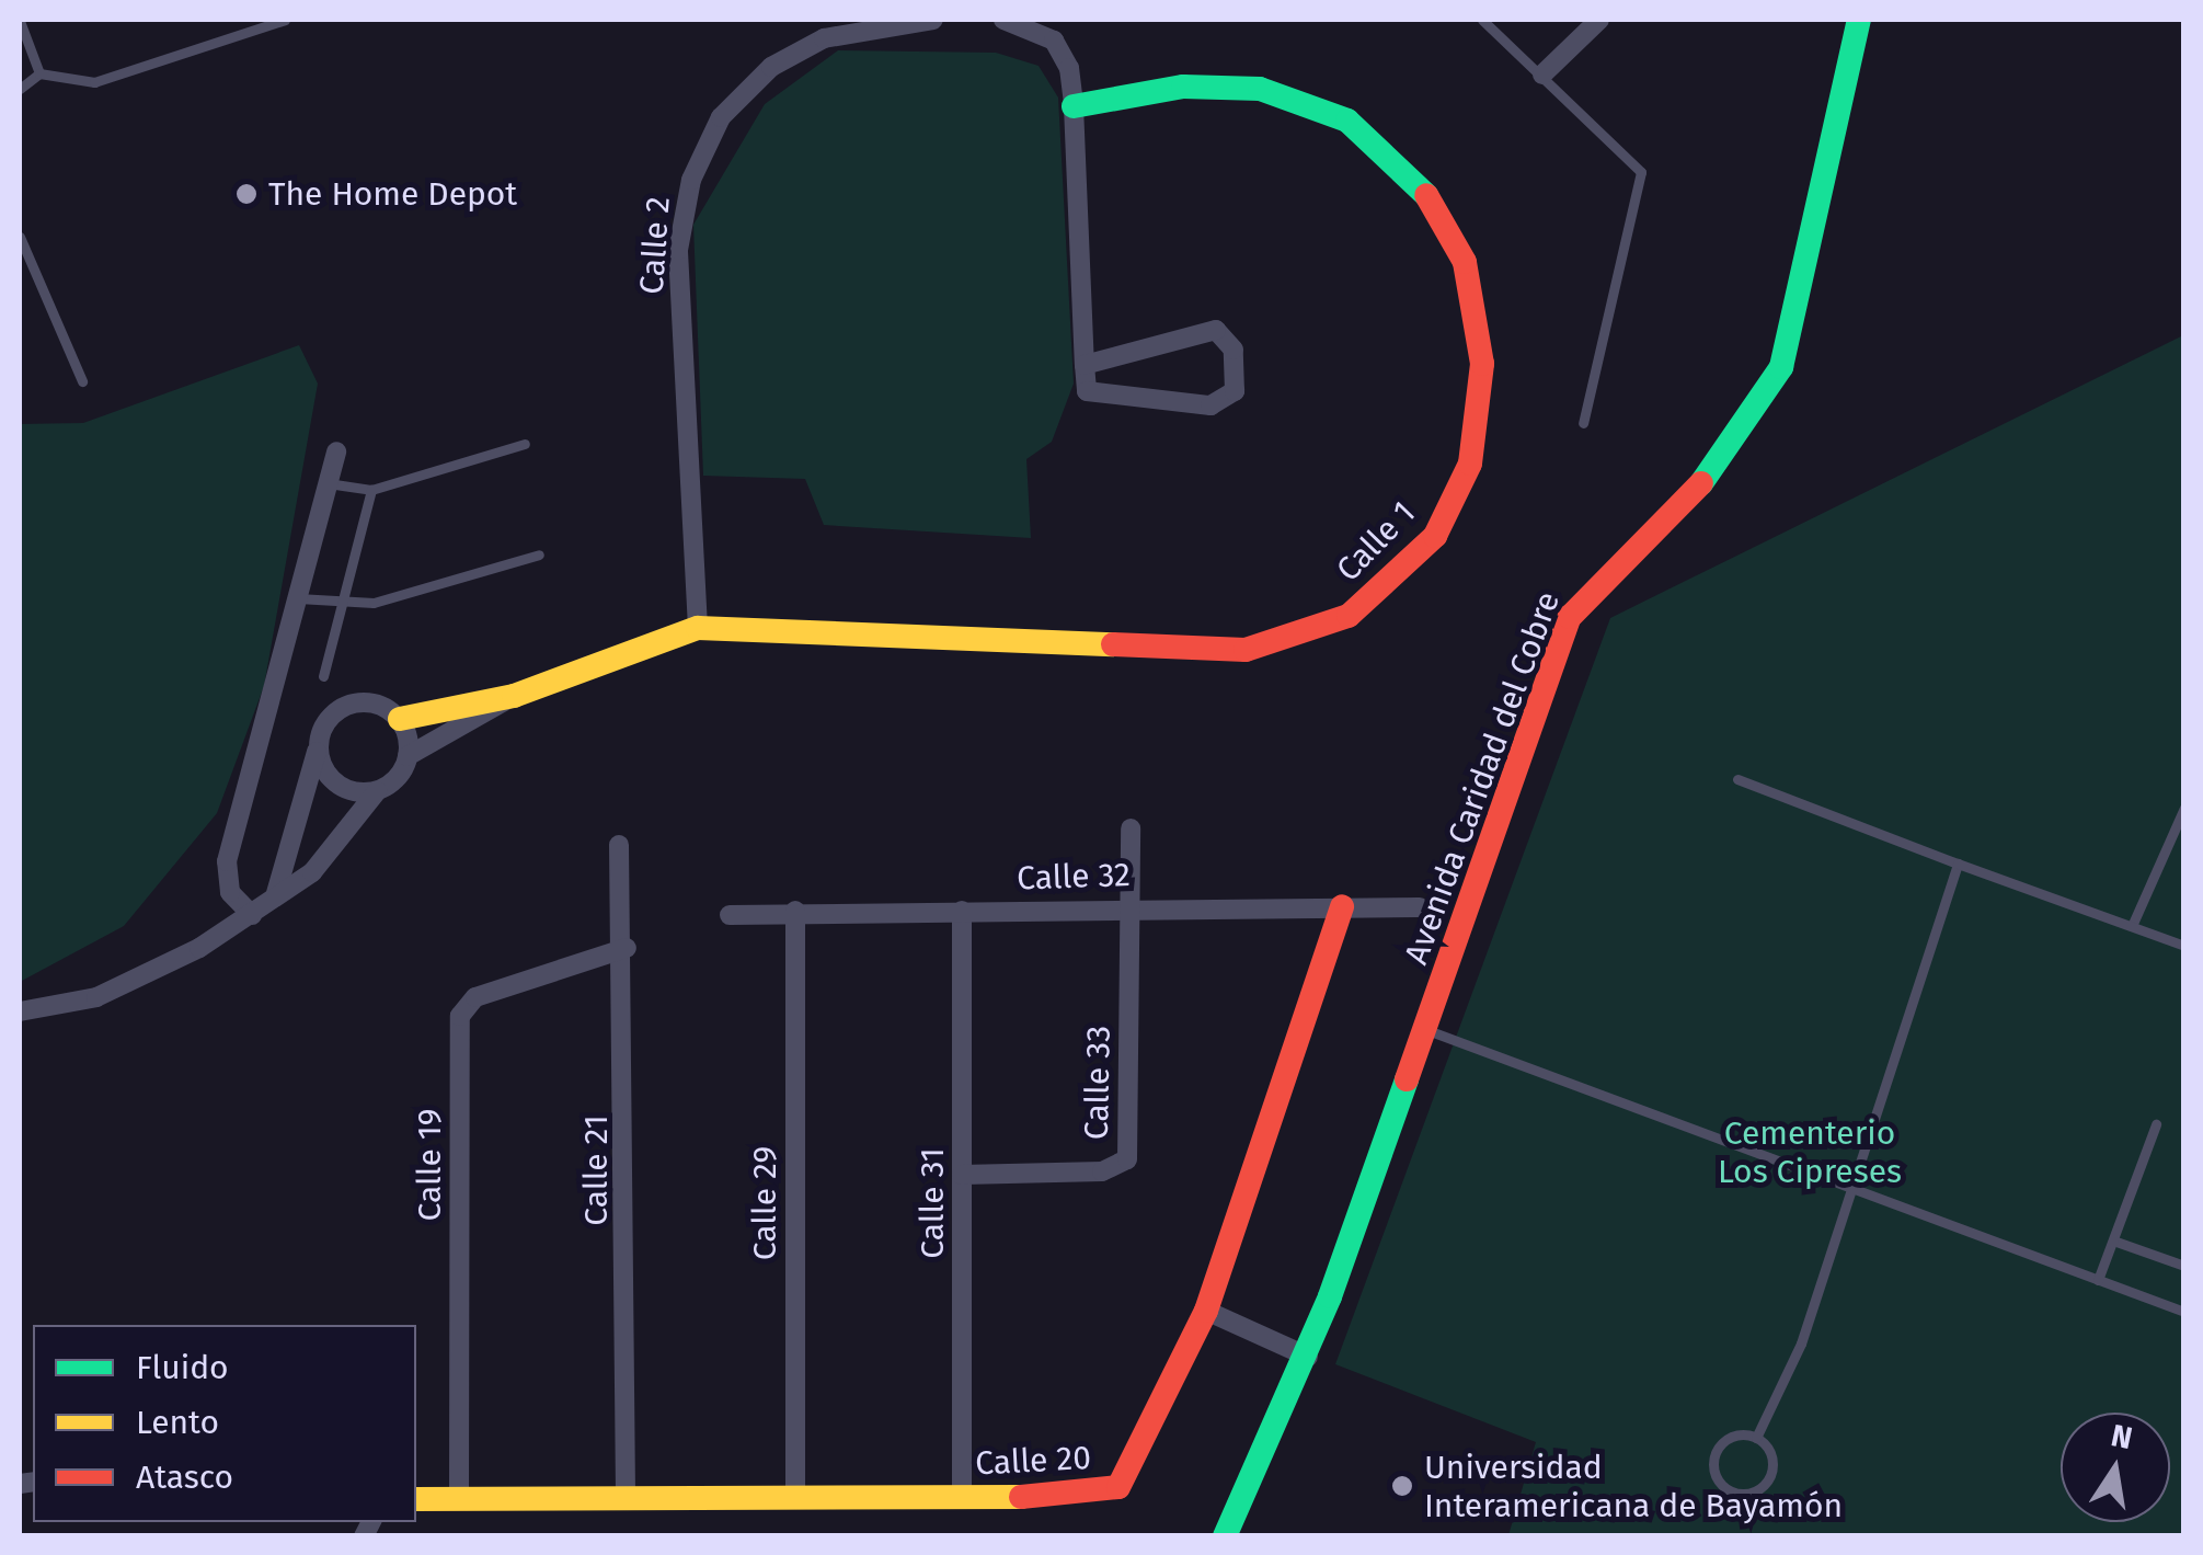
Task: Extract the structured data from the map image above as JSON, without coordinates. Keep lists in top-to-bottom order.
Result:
{
  "streets": {
    "street": [
      "Calle 2",
      "Calle 1",
      "Avenida Caridad del Cobre",
      "Calle 32",
      "Calle 33",
      "Calle 19",
      "Calle 21",
      "Calle 29",
      "Calle 31",
      "Calle 20"
    ]
  },
  "crossings": [
    ["Calle 2", "Calle 1"],
    ["Calle 32", "Calle 33"],
    ["Calle 32", "Calle 29"],
    ["Calle 32", "Calle 31"],
    ["Calle 32", "Calle 20"],
    ["Calle 33", "Calle 31"],
    ["Calle 19", "Calle 21"],
    ["Calle 19", "Calle 20"],
    ["Calle 21", "Calle 20"],
    ["Calle 29", "Calle 20"],
    ["Calle 31", "Calle 20"]
  ],
  "parks": ["Cementerio Los Cipreses"],
  "places": ["The Home Depot", "Universidad Interamericana de Bayamón"],
  "legend": ["Fluido", "Lento", "Atasco"],
  "north": "top"
}
